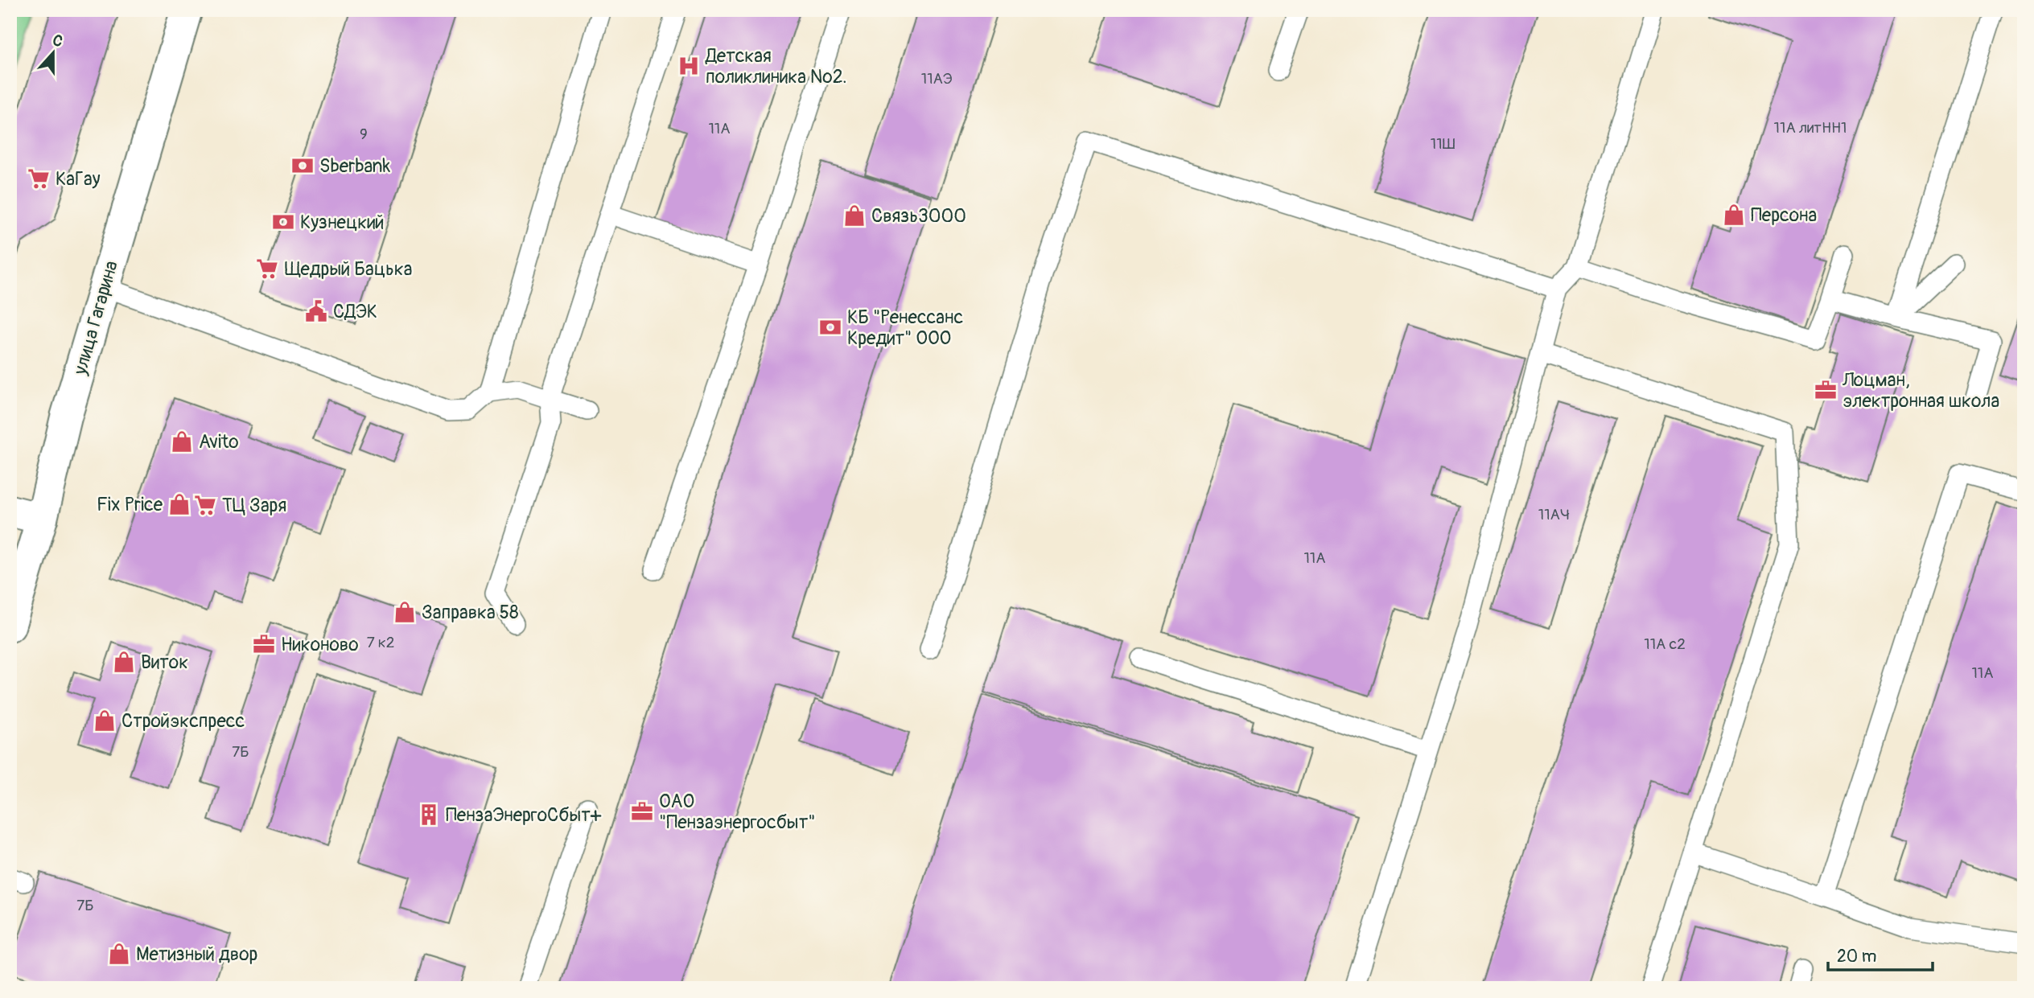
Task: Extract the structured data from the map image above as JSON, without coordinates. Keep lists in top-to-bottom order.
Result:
{
  "streets": {
    "main road": ["улица Гагарина"]
  },
  "places": {
    "hospital": ["Детская поликлиника №2."],
    "bank": ["Sberbank", "Кузнецкий", "КБ \"Ренессанс Кредит\" ООО"],
    "supermarket": ["КаГау", "Щедрый Бацька", "ТЦ Заря"],
    "shop": [
      "Персона",
      "Связь3000",
      "Avito",
      "Fix Price",
      "Заправка 58",
      "Виток",
      "Стройэкспресс",
      "Метизный двор"
    ],
    "public building": ["СДЭК"],
    "office": ["Лоцман, электронная школа", "Никоново", "ОАО \"Пензаэнергосбыт\""],
    "building": ["ПензаЭнергоСбыт+"]
  },
  "house_numbers": [
    "11АЭ",
    "11А литНН1",
    "11А",
    "9",
    "11Ш",
    "11АЧ",
    "11А",
    "7 к2",
    "11А с2",
    "11А",
    "7Б",
    "7Б"
  ],
  "scale_bar": "20 m",
  "north": "top"
}
